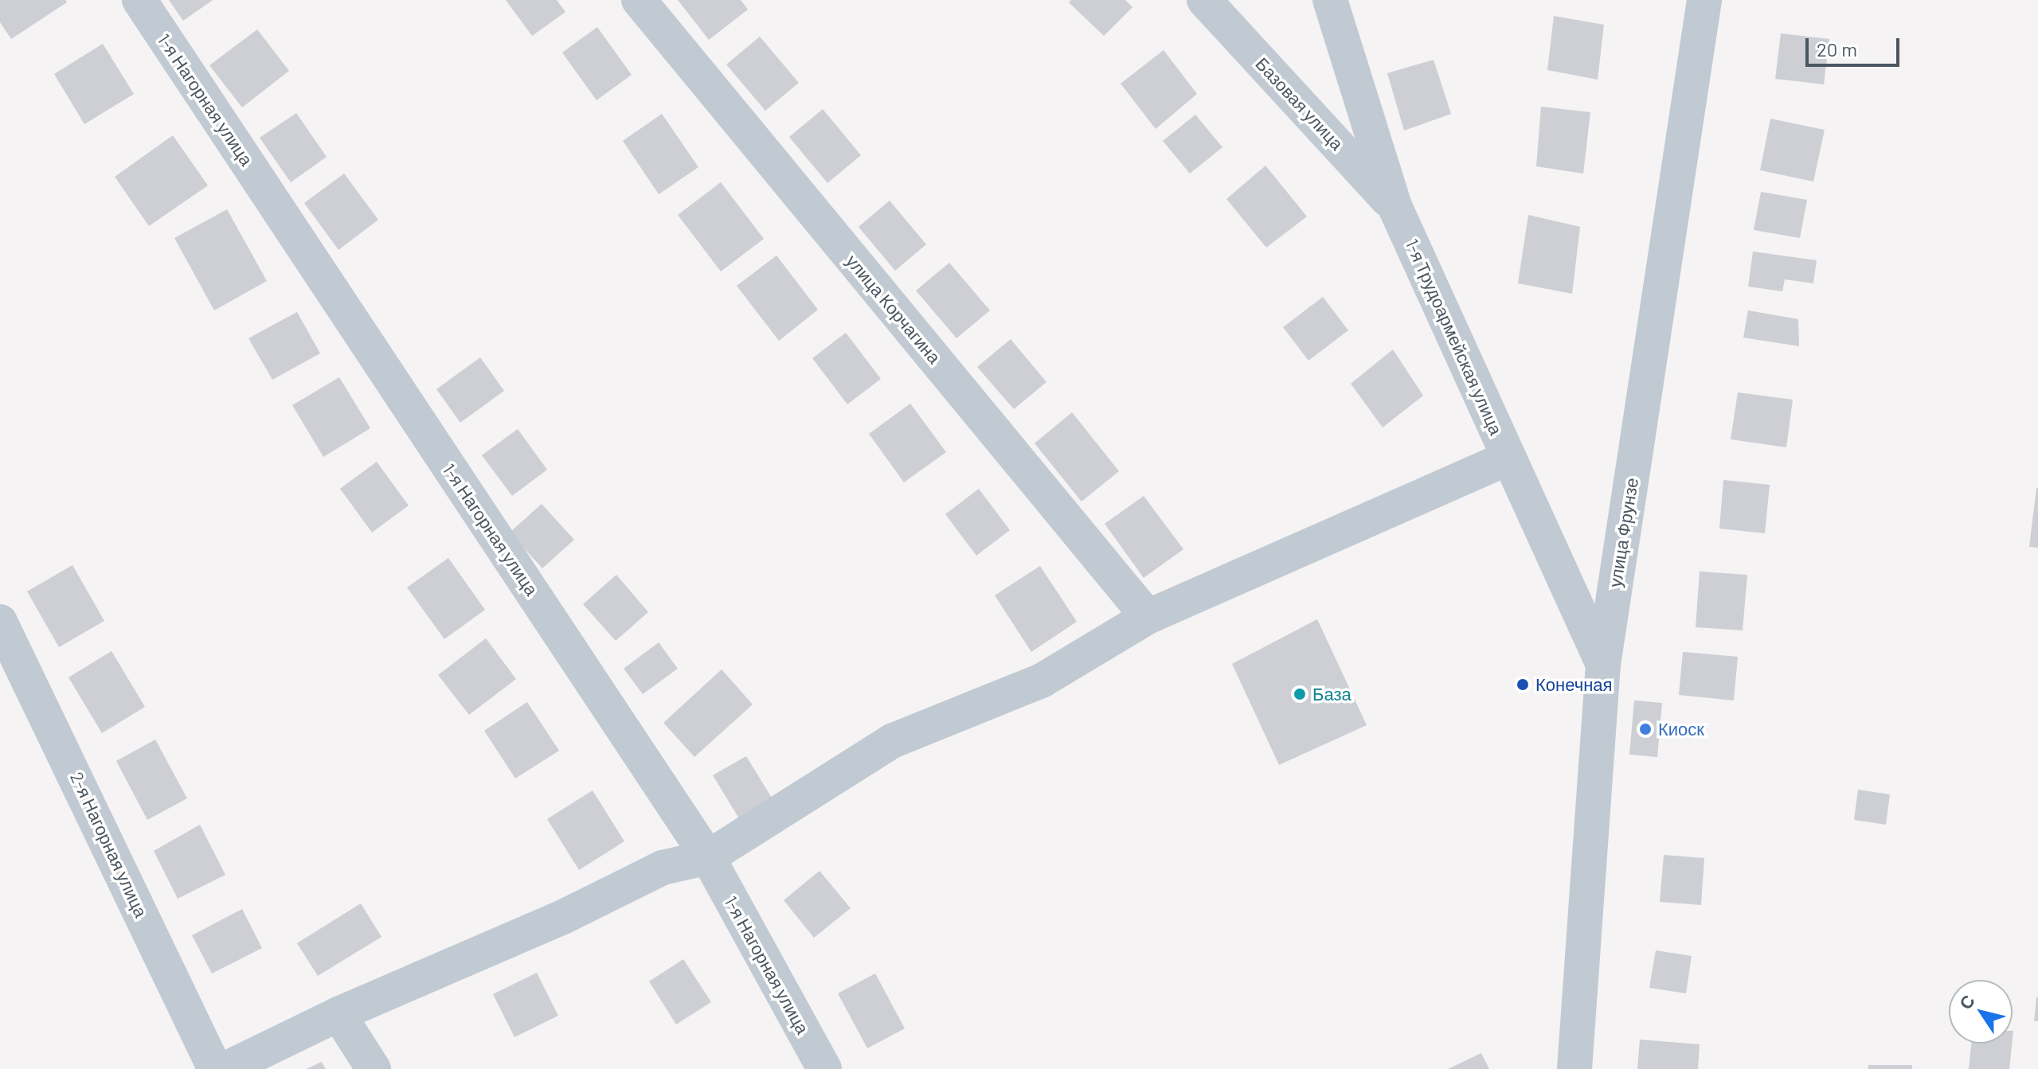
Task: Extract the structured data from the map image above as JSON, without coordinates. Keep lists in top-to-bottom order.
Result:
{
  "streets": {
    "street": [
      "1-я Нагорная улица",
      "Базовая улица",
      "улица Корчагина",
      "1-я Трудоармейская улица",
      "улица Фрунзе",
      "2-я Нагорная улица"
    ]
  },
  "crossings": [
    ["Базовая улица", "1-я Трудоармейская улица"],
    ["1-я Трудоармейская улица", "улица Фрунзе"]
  ],
  "places": ["Конечная", "База", "Киоск"],
  "scale_bar": "20 m",
  "north": "top left"
}
